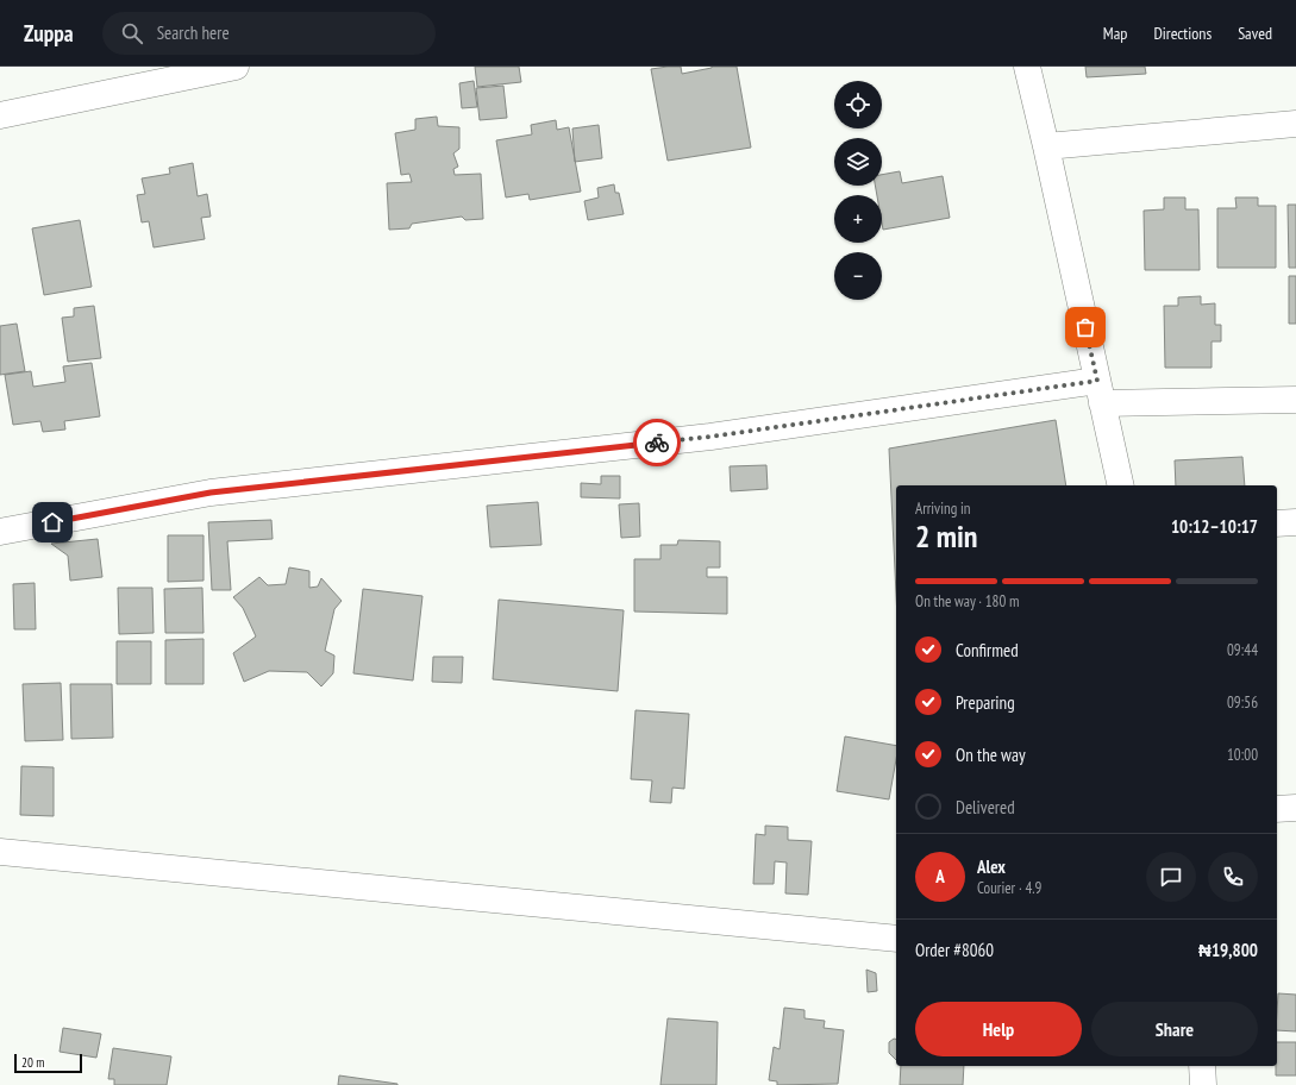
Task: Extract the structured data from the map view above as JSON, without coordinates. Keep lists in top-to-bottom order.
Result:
{
  "scale_bar": "20 m",
  "page": {
    "header": "Zuppa",
    "search": "Search here",
    "nav": ["Map", "Directions", "Saved"],
    "map_buttons": ["+", "−"],
    "heading": ["2 min", "Arriving in", "10:12–10:17"],
    "panel": [
      "Alex",
      "Courier · 4.9",
      "Order #8060",
      "₦19,800"
    ],
    "bar": "On the way · 180 m",
    "list": [
      ["Confirmed", "09:44"],
      ["Preparing", "09:56"],
      ["On the way", "10:00"],
      "Delivered"
    ],
    "round": "A",
    "buttons": ["Help", "Share"],
    "scale": "20 m"
  }
}
